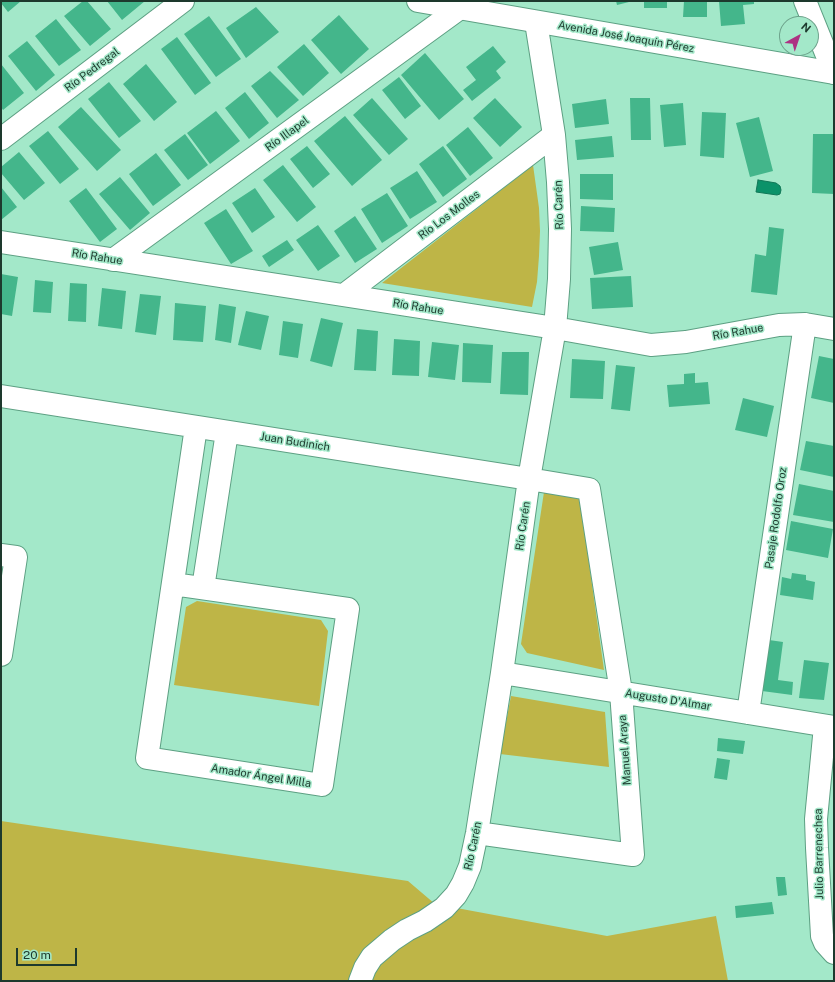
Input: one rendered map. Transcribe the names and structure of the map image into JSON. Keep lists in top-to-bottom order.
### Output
{
  "streets": {
    "street": [
      "Avenida José Joaquín Pérez",
      "Río Pedregal",
      "Río Illapel",
      "Río Carén",
      "Río Los Molles",
      "Río Rahue",
      "Juan Budinich",
      "Pasaje Rodolfo Oroz",
      "Augusto D'Almar",
      "Manuel Araya",
      "Amador Ángel Milla",
      "Julio Barrenechea"
    ]
  },
  "crossings": [
    ["Avenida José Joaquín Pérez", "Río Illapel"],
    ["Avenida José Joaquín Pérez", "Río Carén"],
    ["Río Illapel", "Río Rahue"],
    ["Río Carén", "Río Los Molles"],
    ["Río Carén", "Río Rahue"],
    ["Río Carén", "Juan Budinich"],
    ["Río Carén", "Augusto D'Almar"],
    ["Río Carén", "Manuel Araya"],
    ["Río Los Molles", "Río Rahue"],
    ["Río Rahue", "Pasaje Rodolfo Oroz"],
    ["Juan Budinich", "Manuel Araya"],
    ["Juan Budinich", "Amador Ángel Milla"],
    ["Pasaje Rodolfo Oroz", "Augusto D'Almar"],
    ["Augusto D'Almar", "Manuel Araya"],
    ["Augusto D'Almar", "Julio Barrenechea"]
  ],
  "scale_bar": "20 m",
  "north": "top right"
}
